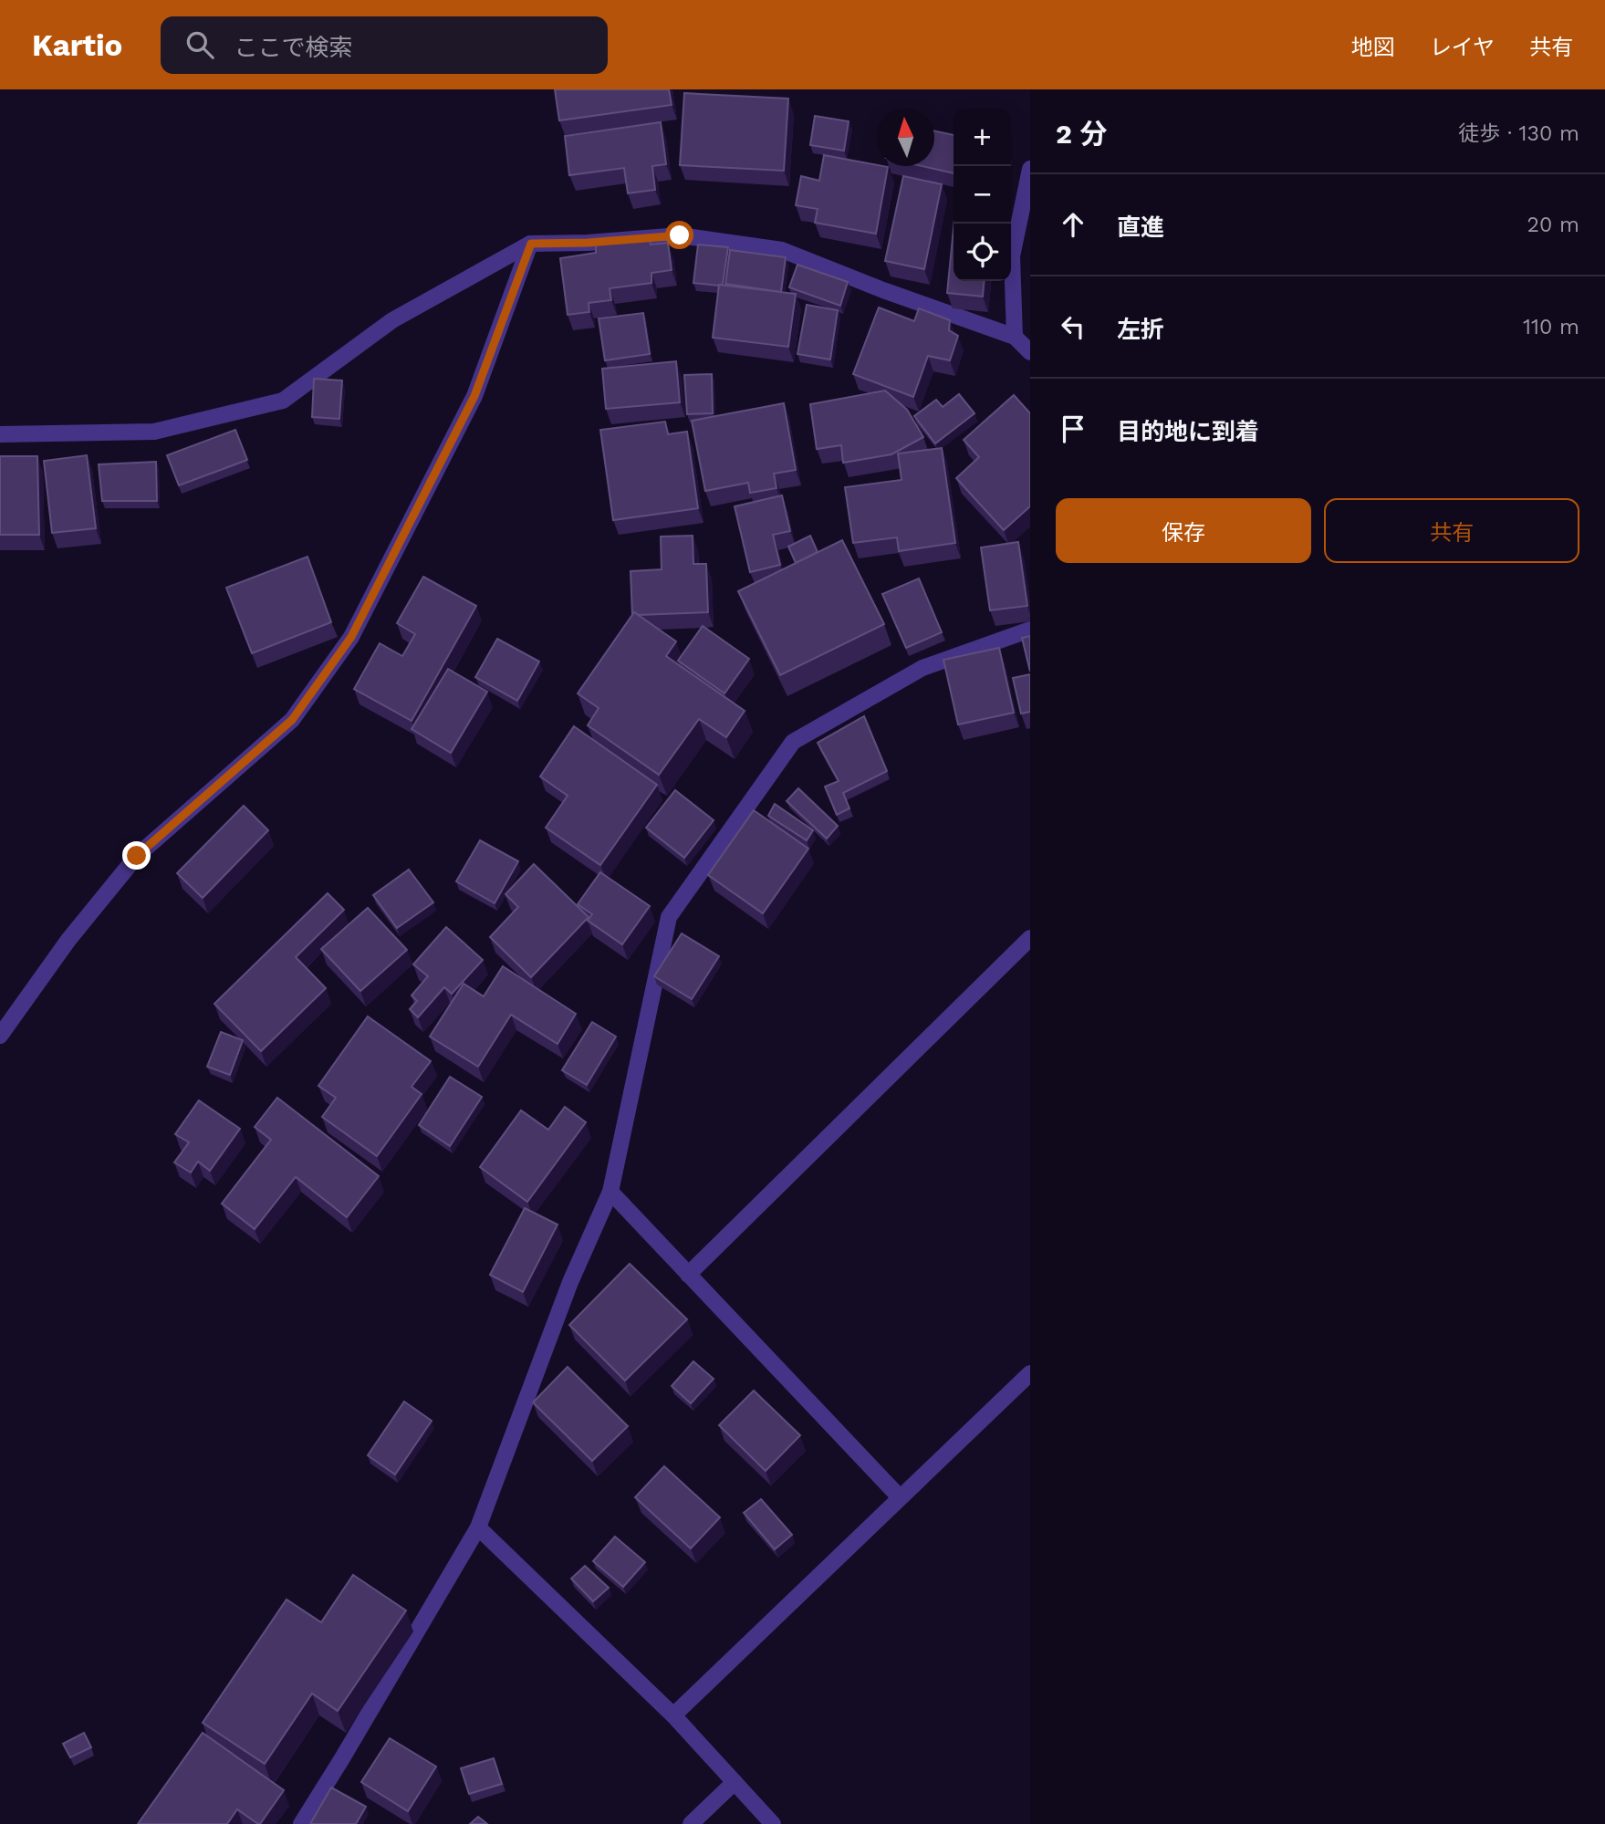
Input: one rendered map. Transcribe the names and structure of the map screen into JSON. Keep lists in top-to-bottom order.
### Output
{
  "north": "top",
  "page": {
    "header": "Kartio",
    "search": "ここで検索",
    "nav": ["地図", "レイヤ", "共有"],
    "heading": ["2 分", "徒歩 · 130 m"],
    "map_buttons": ["+", "−"],
    "list": [
      ["直進", "20 m"],
      ["左折", "110 m"],
      "目的地に到着"
    ],
    "buttons": ["保存", "共有"]
  }
}
